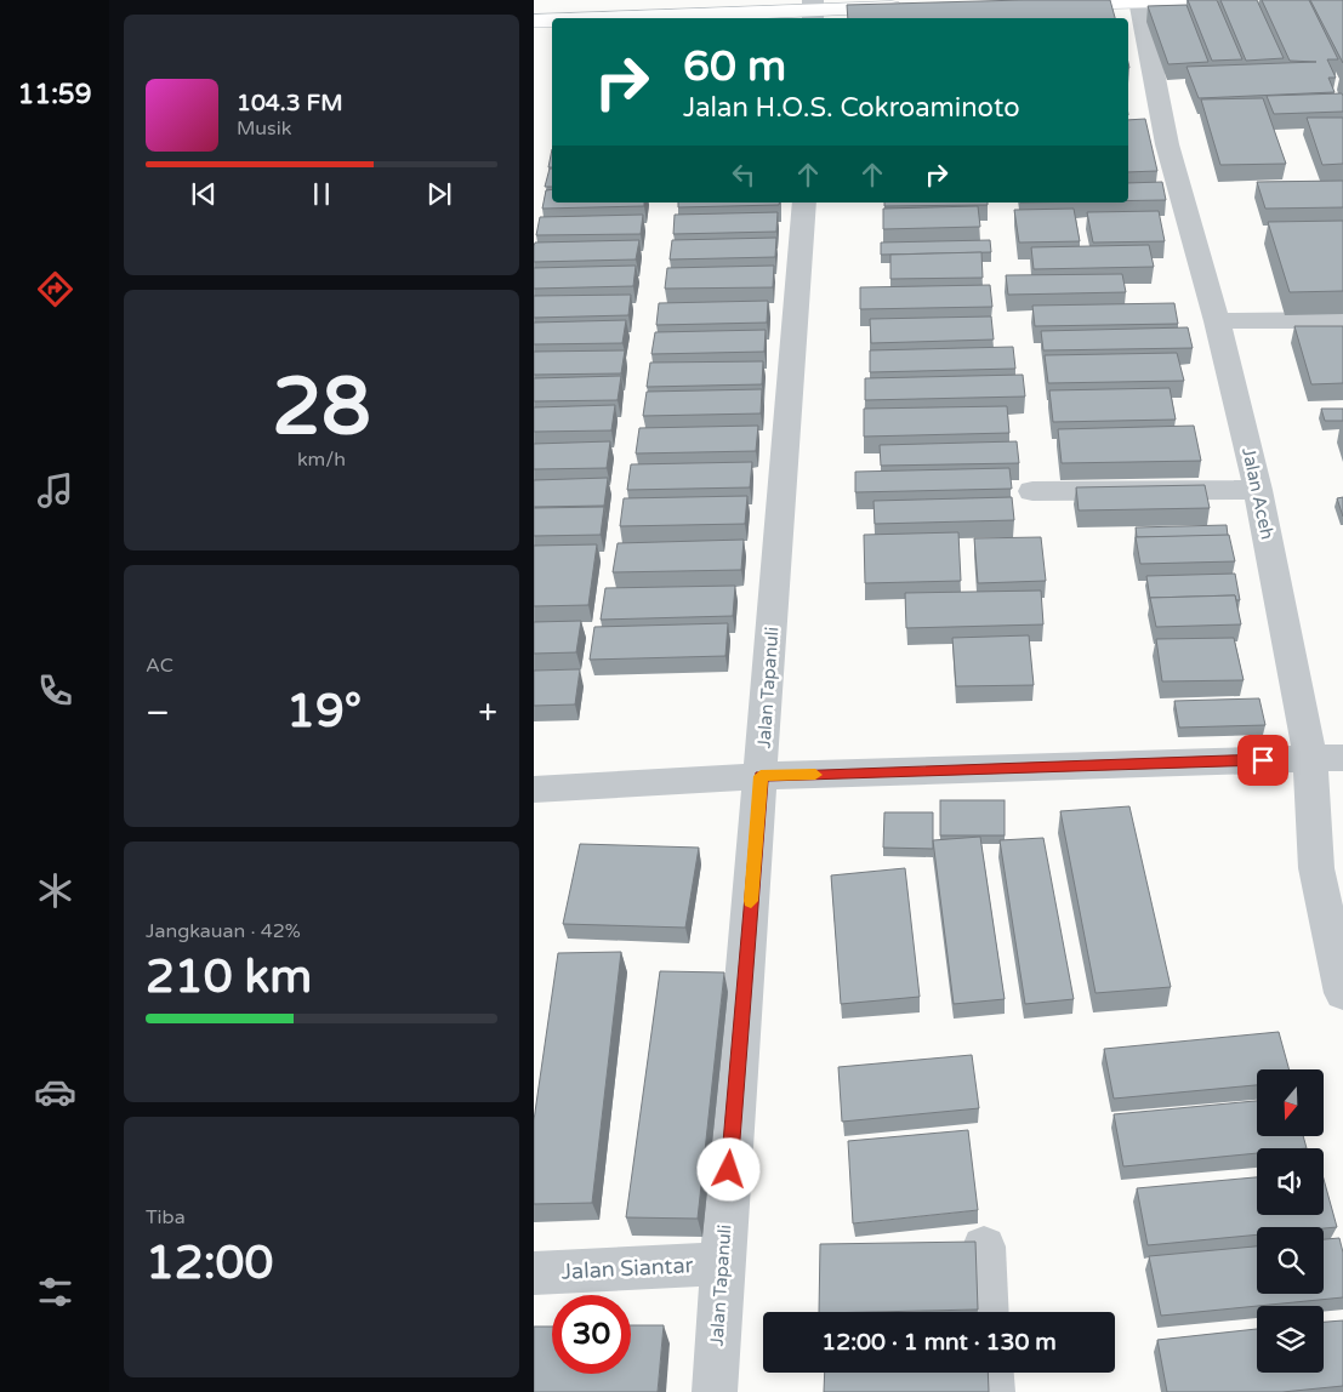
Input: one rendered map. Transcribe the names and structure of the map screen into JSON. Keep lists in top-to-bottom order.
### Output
{
  "streets": {
    "street": ["Jalan Aceh", "Jalan Tapanuli", "Jalan Siantar"]
  },
  "crossings": [
    ["Jalan Tapanuli", "Jalan Siantar"]
  ],
  "north": "bottom",
  "page": {
    "tabs": "11:59",
    "turn": ["60 m", "Jalan H.O.S. Cokroaminoto"],
    "song": ["104.3 FM", "Musik"],
    "tile": [
      ["28", "km/h"],
      "AC",
      ["Jangkauan · 42%", "210 km"],
      ["Tiba", "12:00"]
    ],
    "heat": ["−", "19°", "+"],
    "limit": "30",
    "trip": "12:00 · 1 mnt · 130 m"
  }
}
